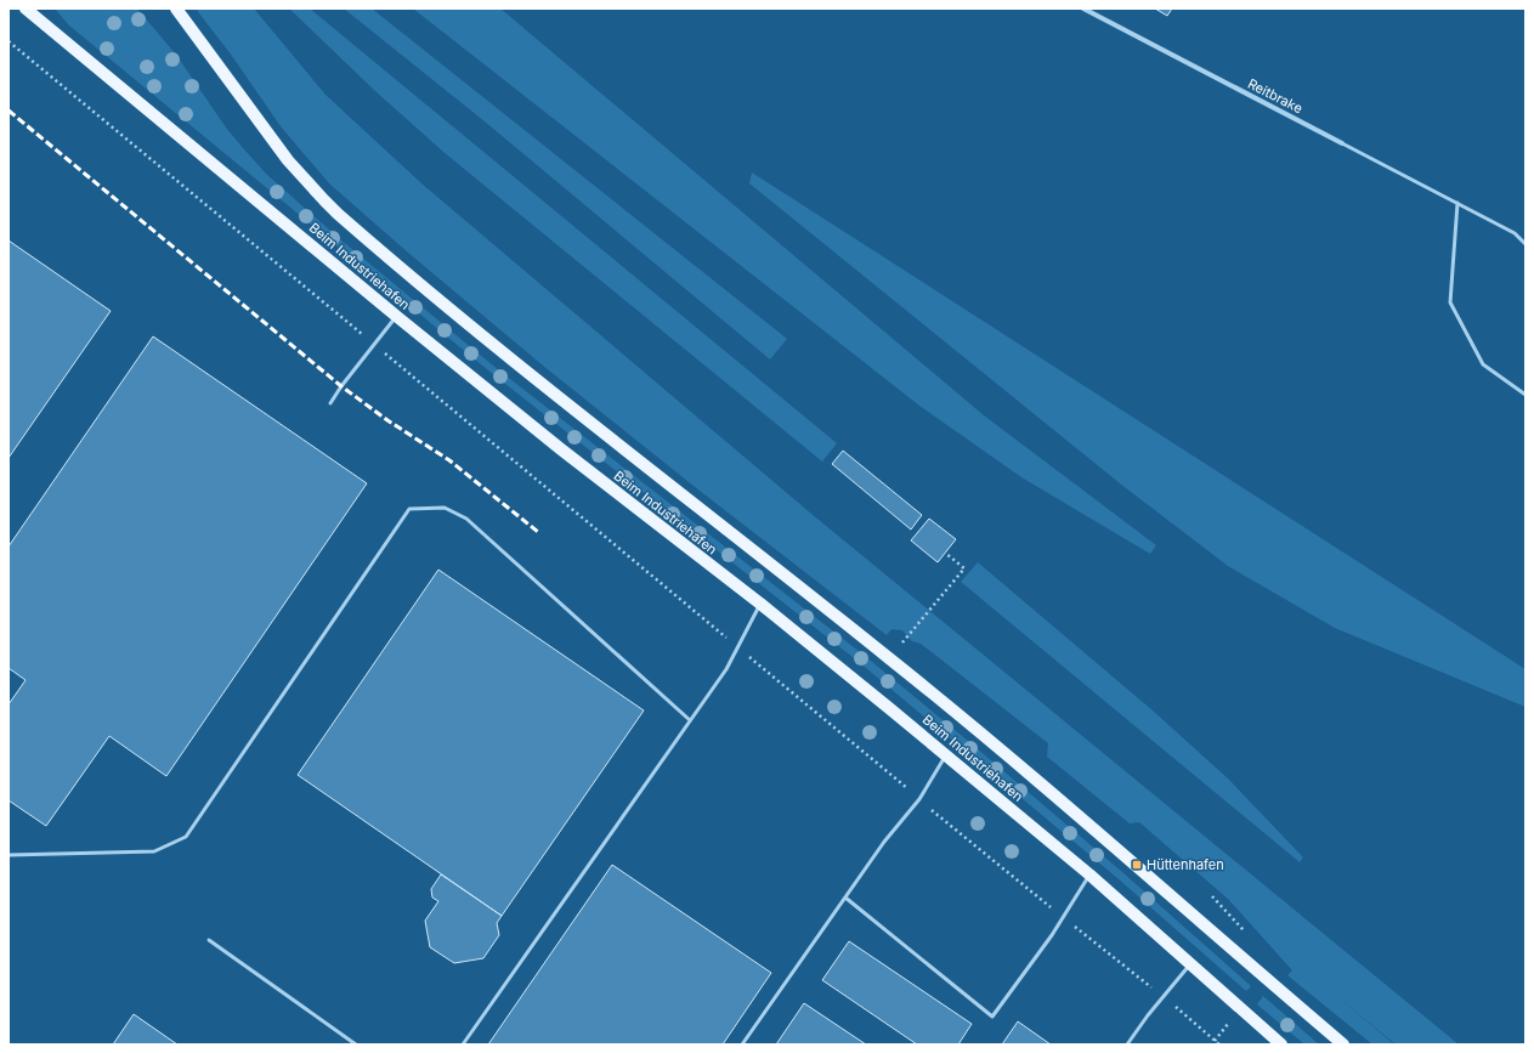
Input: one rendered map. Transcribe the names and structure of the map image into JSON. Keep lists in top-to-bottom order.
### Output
{
  "streets": {
    "main road": ["Beim Industriehafen"],
    "street": ["Reitbrake"]
  },
  "places": {
    "transit": ["Hüttenhafen"]
  }
}
